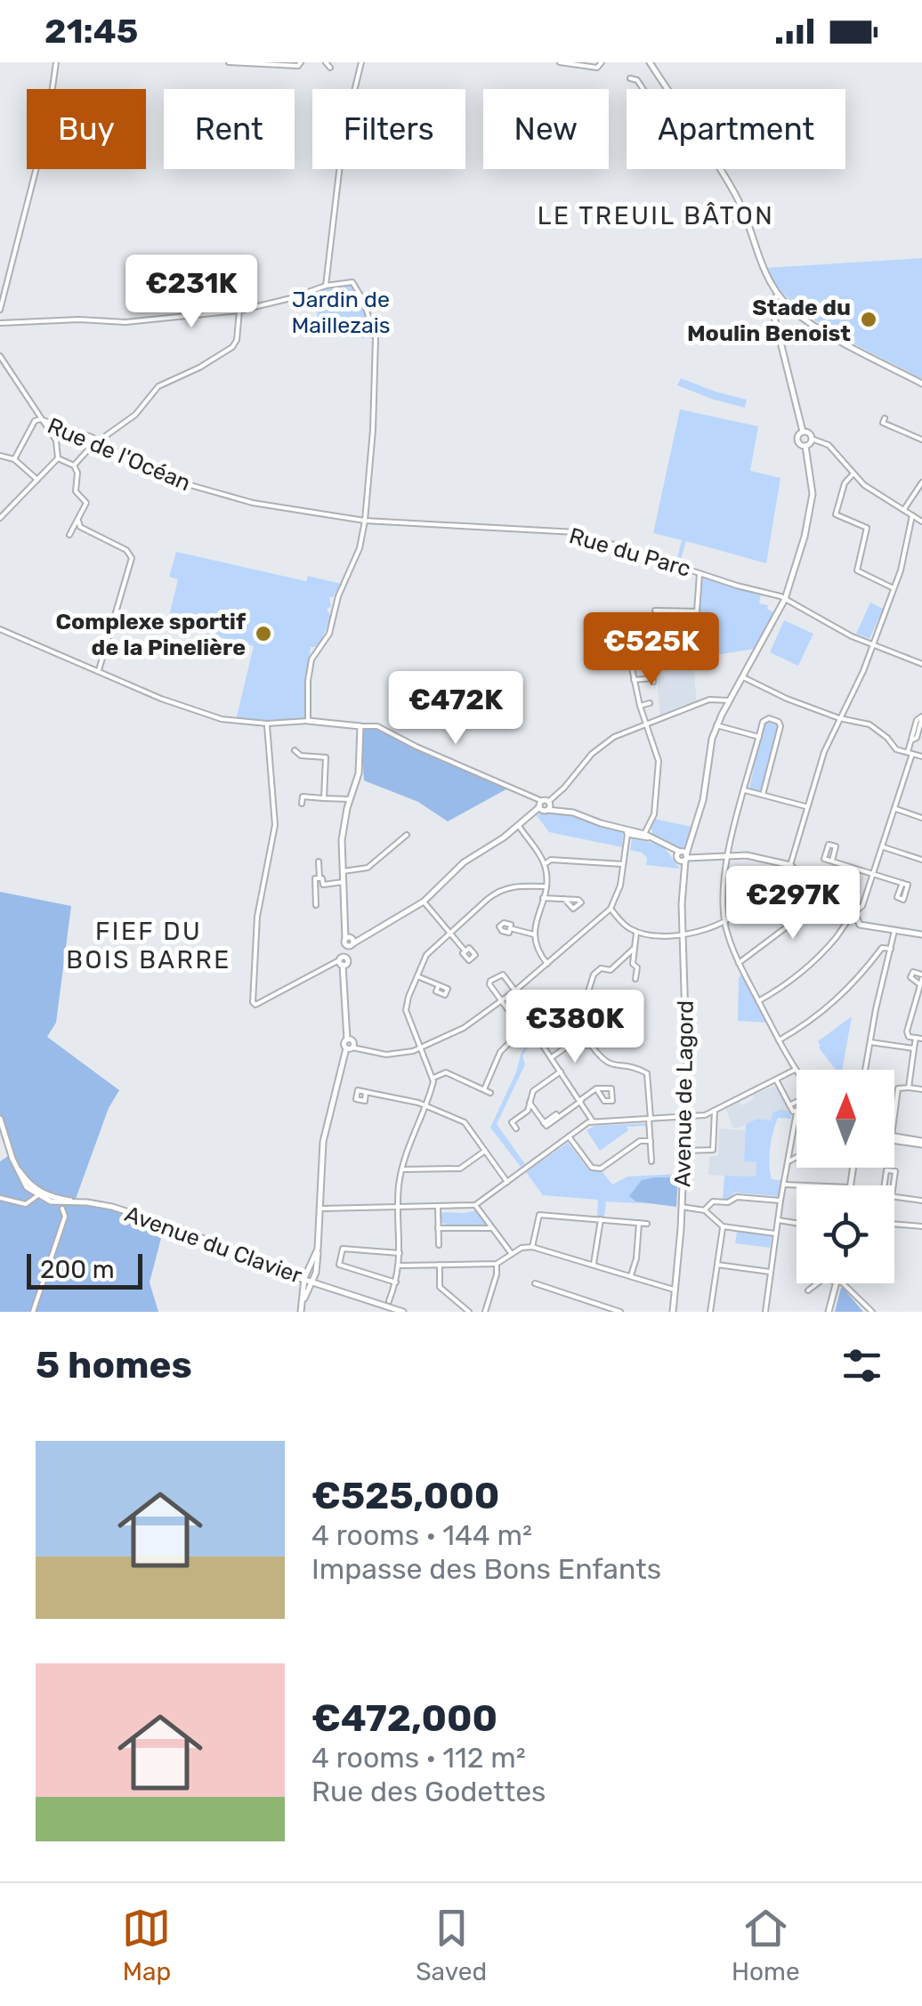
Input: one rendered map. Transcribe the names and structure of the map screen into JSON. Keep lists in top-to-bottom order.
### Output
{
  "streets": {
    "street": [
      "Rue de l'Océan",
      "Rue du Parc",
      "Avenue de Lagord",
      "Avenue du Clavier"
    ]
  },
  "crossings": [
    ["Rue de l'Océan", "Rue du Parc"],
    ["Rue du Parc", "Avenue de Lagord"]
  ],
  "districts": ["LE TREUIL BÂTON", "FIEF DU BOIS BARRE"],
  "parks": ["Jardin de Maillezais"],
  "places": ["Stade du Moulin Benoist", "Complexe sportif de la Pinelière"],
  "scale_bar": "200 m",
  "north": "top",
  "page": {
    "status": "21:45",
    "chip": [
      "Buy",
      "Rent",
      "Filters",
      "New",
      "Apartment"
    ],
    "price": [
      "€231K",
      "€525K",
      "€472K",
      "€297K",
      "€380K"
    ],
    "scale": "200 m",
    "heading": "5 homes",
    "list": [
      {
        "name": "€525,000",
        "note": "4 rooms · 144 m² · Impasse des Bons Enfants"
      },
      {
        "name": "€472,000",
        "note": "4 rooms · 112 m² · Rue des Godettes"
      }
    ],
    "tabs": ["Map", "Saved", "Home"]
  }
}
